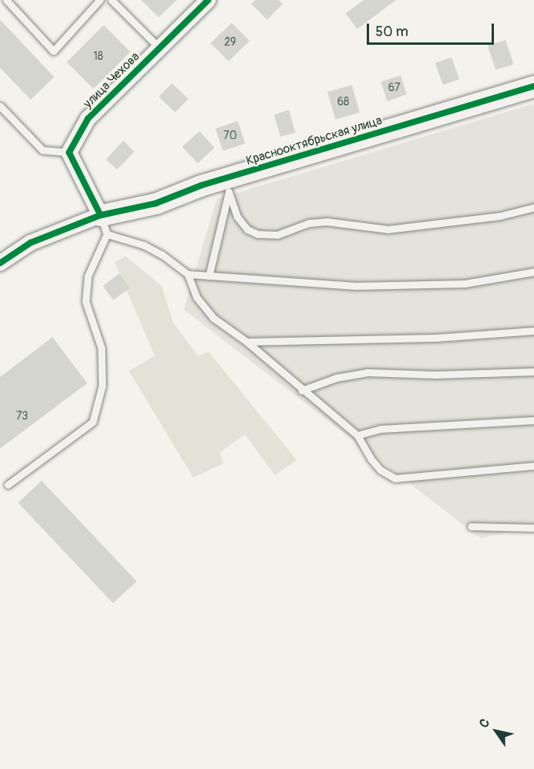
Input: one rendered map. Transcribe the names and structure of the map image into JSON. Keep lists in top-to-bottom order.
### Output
{
  "streets": {
    "street": ["улица Чехова", "Краснооктябрьская улица"]
  },
  "house_numbers": [
    "29",
    "18",
    "67",
    "68",
    "70",
    "73"
  ],
  "scale_bar": "50 m",
  "north": "top left"
}
